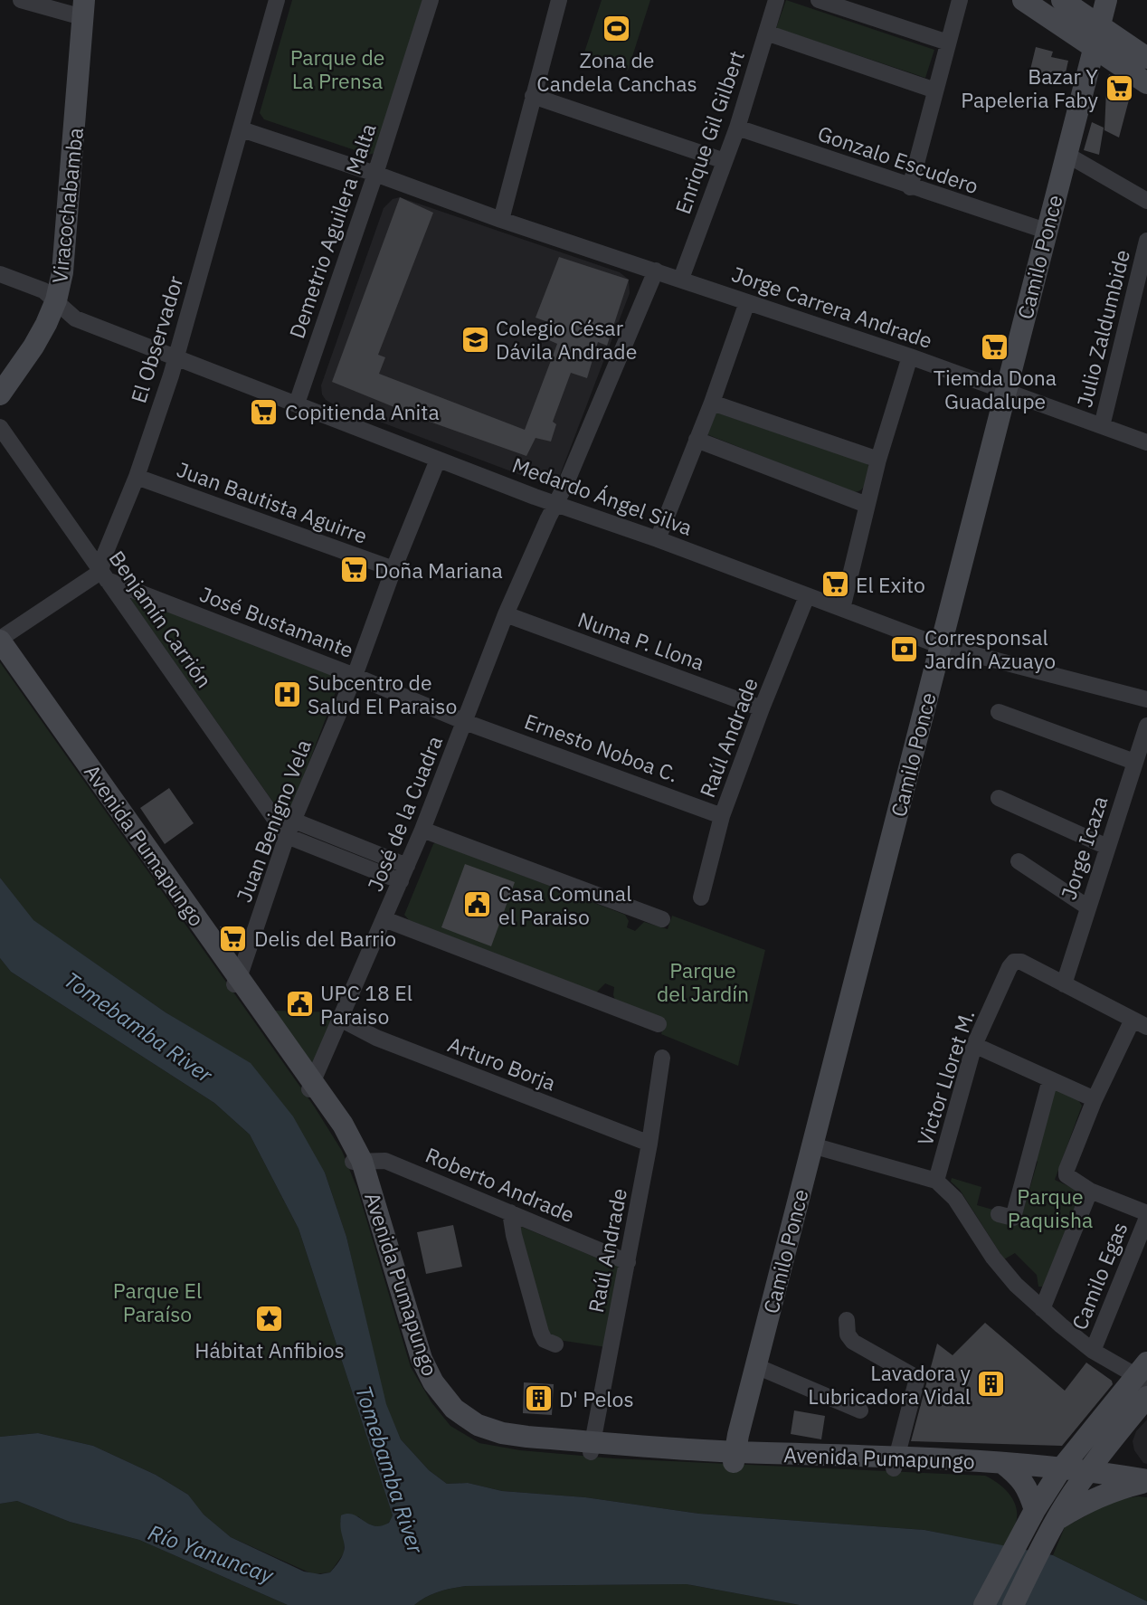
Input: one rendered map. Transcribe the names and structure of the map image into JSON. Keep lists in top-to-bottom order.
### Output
{
  "streets": {
    "main road": ["Viracochabamba", "Camilo Ponce", "Avenida Pumapungo"],
    "street": [
      "Enrique Gil Gilbert",
      "Gonzalo Escudero",
      "Demetrio Aguilera Malta",
      "Jorge Carrera Andrade",
      "Julio Zaldumbide",
      "El Observador",
      "Medardo Ángel Silva",
      "Juan Bautista Aguirre",
      "Benjamín Carrión",
      "José Bustamante",
      "Numa P. Llona",
      "Raúl Andrade",
      "Ernesto Noboa C.",
      "José de la Cuadra",
      "Juan Benigno Vela",
      "Jorge Icaza",
      "Arturo Borja",
      "Victor Lloret M.",
      "Roberto Andrade",
      "Camilo Egas"
    ]
  },
  "crossings": [
    ["Enrique Gil Gilbert", "Gonzalo Escudero"],
    ["Enrique Gil Gilbert", "Jorge Carrera Andrade"],
    ["Gonzalo Escudero", "Camilo Ponce"],
    ["Viracochabamba", "Medardo Ángel Silva"],
    ["Demetrio Aguilera Malta", "Jorge Carrera Andrade"],
    ["Demetrio Aguilera Malta", "Medardo Ángel Silva"],
    ["Camilo Ponce", "Jorge Carrera Andrade"],
    ["Camilo Ponce", "Medardo Ángel Silva"],
    ["Camilo Ponce", "Avenida Pumapungo"],
    ["Jorge Carrera Andrade", "Julio Zaldumbide"],
    ["Jorge Carrera Andrade", "El Observador"],
    ["Jorge Carrera Andrade", "José de la Cuadra"],
    ["El Observador", "Medardo Ángel Silva"],
    ["El Observador", "Juan Bautista Aguirre"],
    ["El Observador", "Benjamín Carrión"],
    ["El Observador", "José Bustamante"],
    ["Medardo Ángel Silva", "Raúl Andrade"],
    ["Medardo Ángel Silva", "José de la Cuadra"],
    ["Medardo Ángel Silva", "Juan Benigno Vela"],
    ["Juan Bautista Aguirre", "Juan Benigno Vela"],
    ["Benjamín Carrión", "José Bustamante"],
    ["Benjamín Carrión", "Juan Benigno Vela"],
    ["José Bustamante", "Ernesto Noboa C."],
    ["José Bustamante", "José de la Cuadra"],
    ["José Bustamante", "Juan Benigno Vela"],
    ["Numa P. Llona", "Raúl Andrade"],
    ["Numa P. Llona", "José de la Cuadra"],
    ["Raúl Andrade", "Ernesto Noboa C."],
    ["Raúl Andrade", "Avenida Pumapungo"],
    ["Raúl Andrade", "Arturo Borja"],
    ["Raúl Andrade", "Roberto Andrade"],
    ["Ernesto Noboa C.", "José de la Cuadra"],
    ["José de la Cuadra", "Avenida Pumapungo"],
    ["José de la Cuadra", "Arturo Borja"],
    ["Juan Benigno Vela", "Avenida Pumapungo"],
    ["Avenida Pumapungo", "Roberto Andrade"],
    ["Jorge Icaza", "Victor Lloret M."]
  ],
  "water": ["Tomebamba River", "Río Yanuncay"],
  "parks": [
    "Parque de La Prensa",
    "Parque del Jardín",
    "Parque Paquisha",
    "Parque El Paraíso"
  ],
  "places": {
    "sports": ["Zona de Candela Canchas"],
    "supermarket": [
      "Bazar Y Papeleria Faby",
      "Tiemda Dona Guadalupe",
      "Copitienda Anita",
      "Doña Mariana",
      "El Exito",
      "Delis del Barrio"
    ],
    "school or university": ["Colegio César Dávila Andrade"],
    "bank": ["Corresponsal Jardín Azuayo"],
    "hospital": ["Subcentro de Salud El Paraiso"],
    "public building": ["Casa Comunal el Paraiso", "UPC 18 El Paraiso"],
    "place": ["Hábitat Anfibios"],
    "building": ["Lavadora y Lubricadora Vidal", "D' Pelos"]
  }
}
